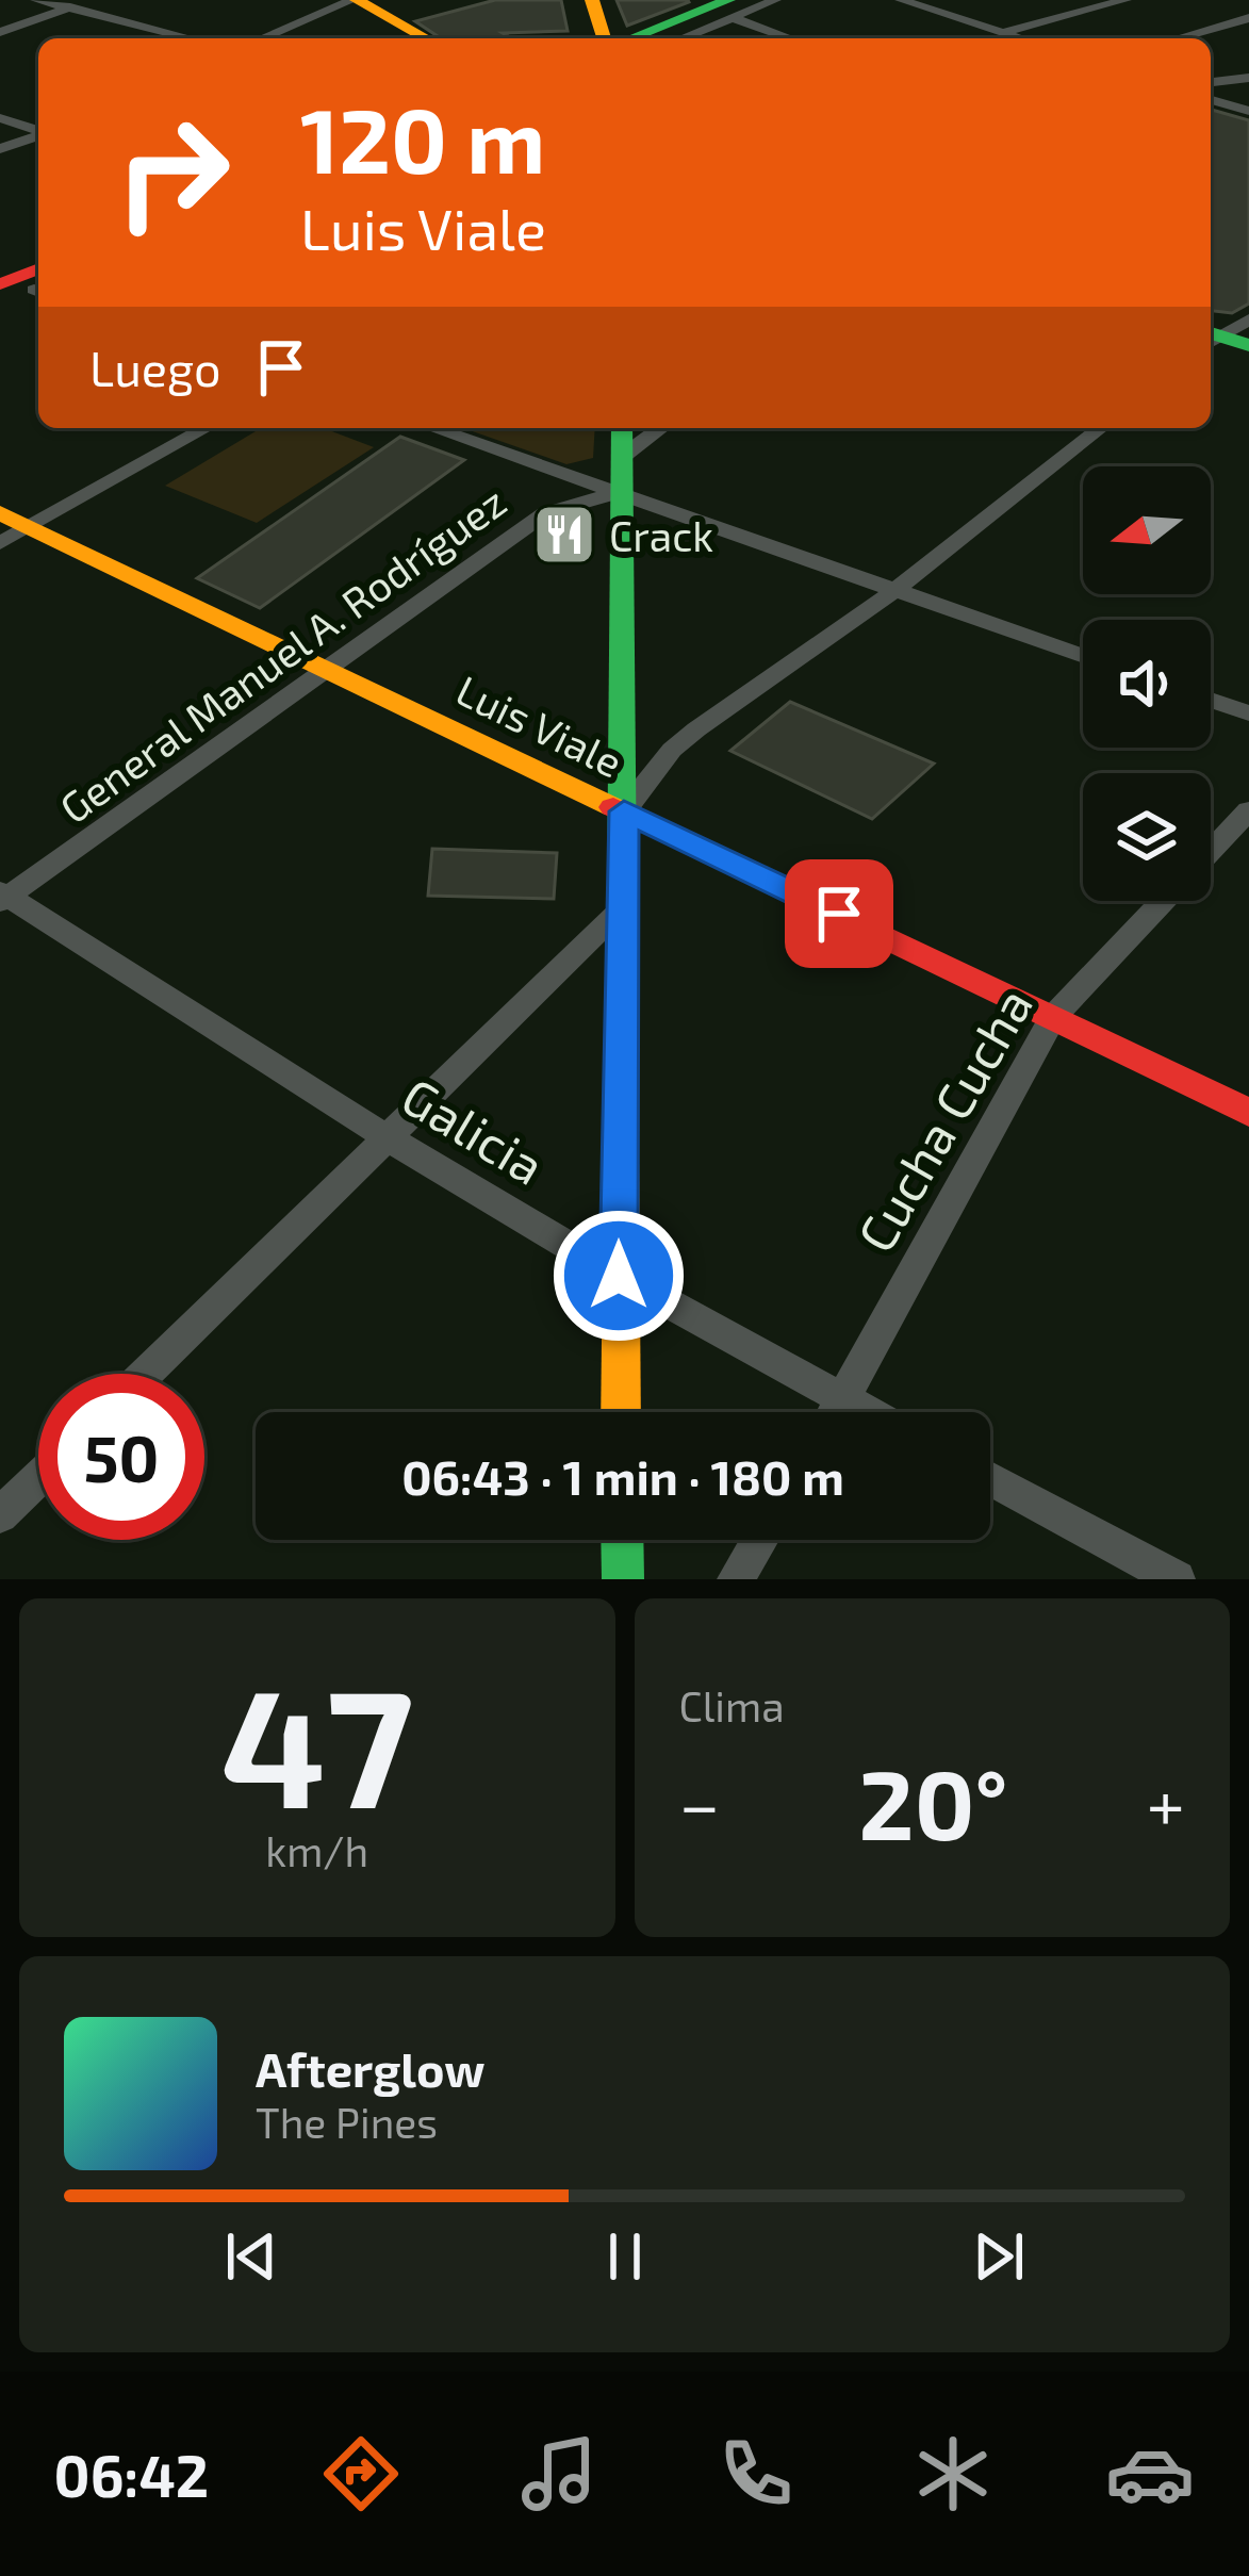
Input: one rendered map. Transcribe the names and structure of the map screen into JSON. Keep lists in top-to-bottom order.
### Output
{
  "streets": {
    "main road": ["Luis Viale"],
    "street": ["General Manuel A. Rodríguez", "Cucha Cucha", "Galicia"]
  },
  "crossings": [
    ["General Manuel A. Rodríguez", "Luis Viale"],
    ["General Manuel A. Rodríguez", "Galicia"],
    ["Luis Viale", "Cucha Cucha"],
    ["Cucha Cucha", "Galicia"]
  ],
  "places": {
    "restaurant": ["Crack"]
  },
  "north": "left",
  "page": {
    "turn": ["120 m", "Luis Viale"],
    "then": "Luego",
    "limit": "50",
    "trip": "06:43 · 1 min · 180 m",
    "tile": [
      ["47", "km/h"],
      "Clima"
    ],
    "heat": ["−", "20°", "+"],
    "song": ["Afterglow", "The Pines"],
    "tabs": "06:42"
  }
}
